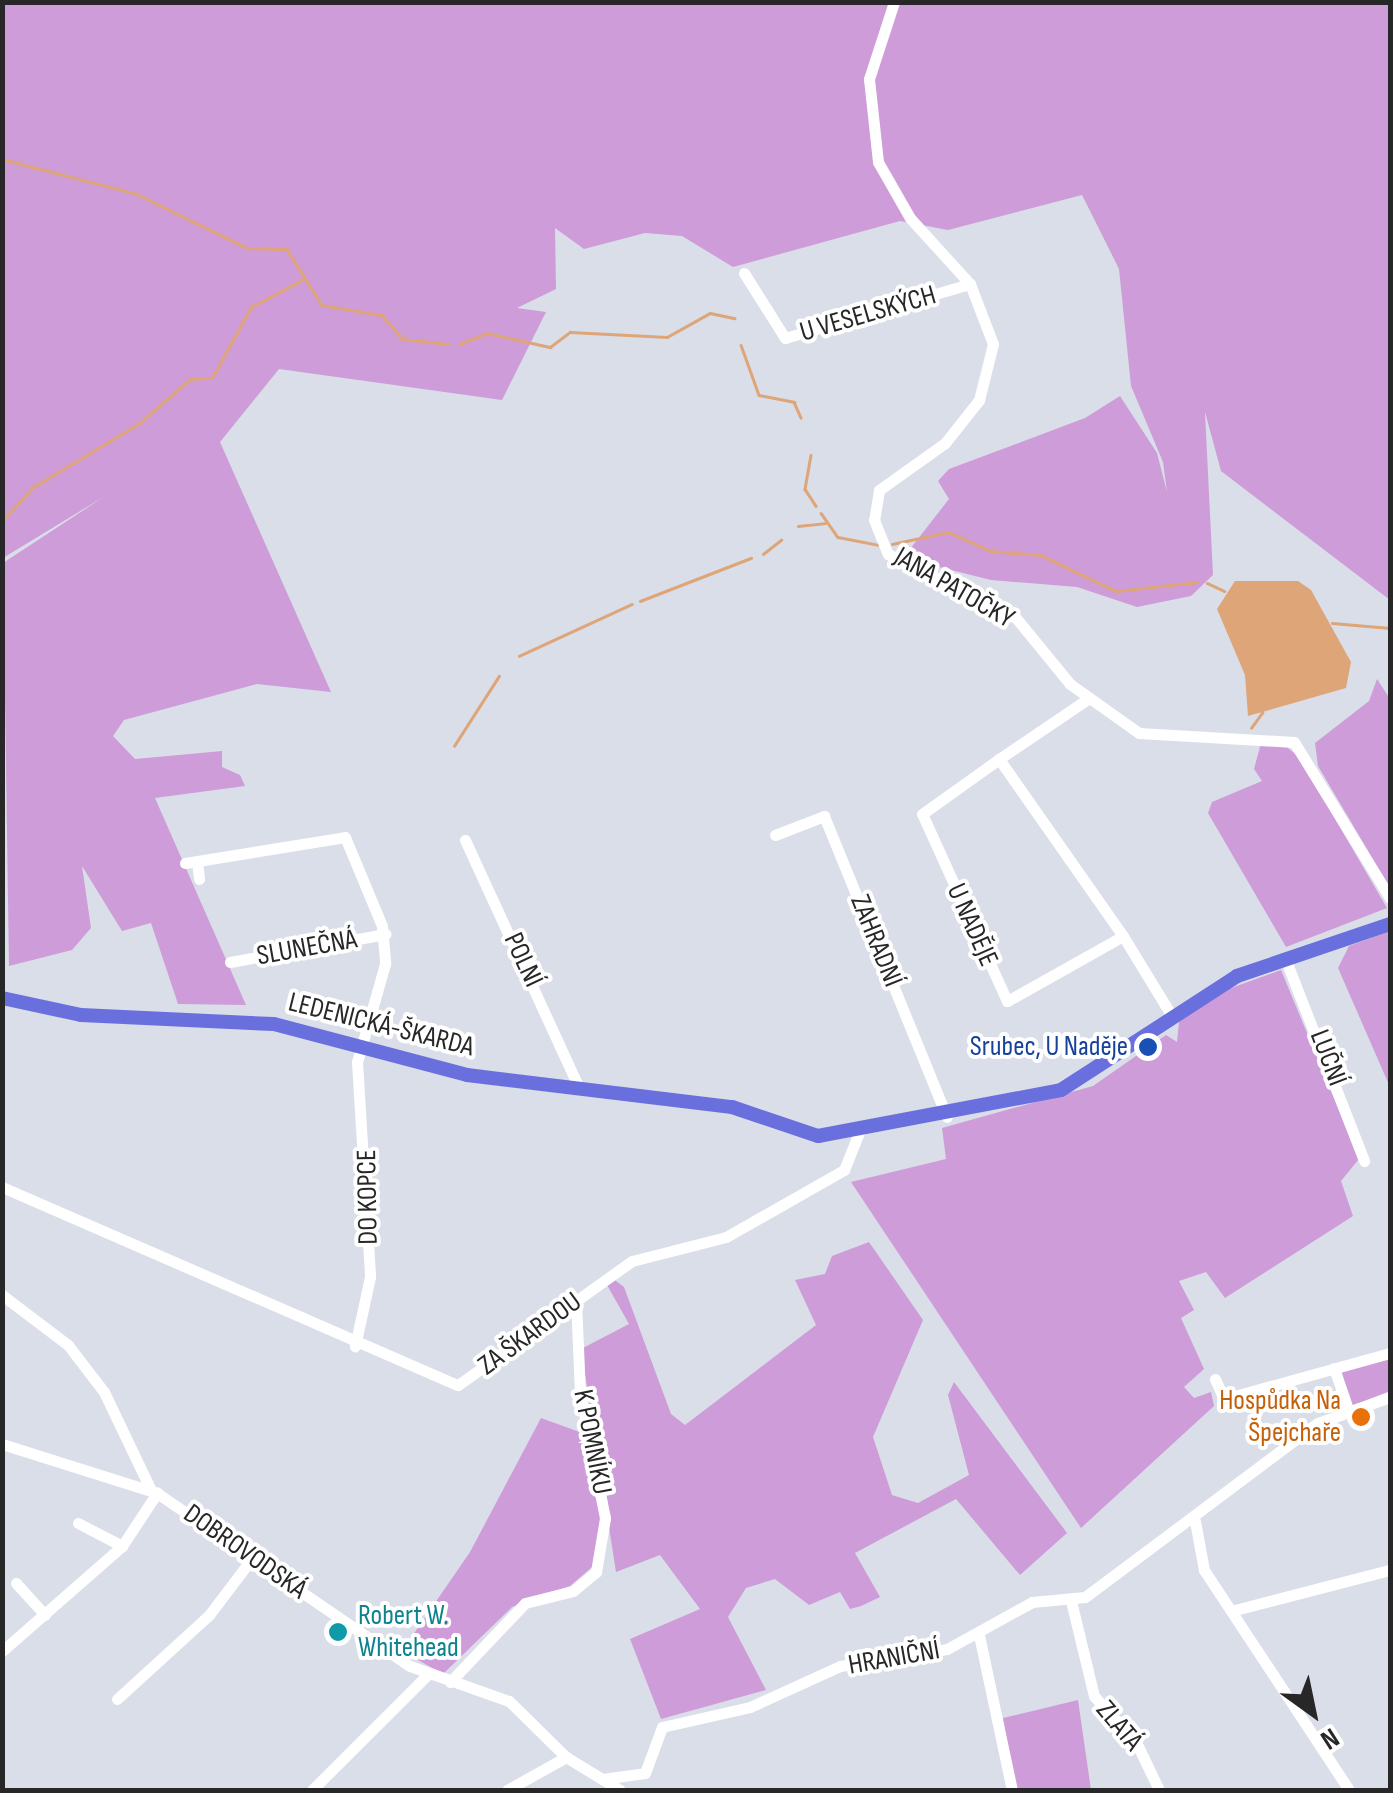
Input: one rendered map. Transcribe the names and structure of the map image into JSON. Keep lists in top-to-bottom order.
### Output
{
  "streets": {
    "main road": ["LEDENICKÁ-ŠKARDA"],
    "street": [
      "U VESELSKÝCH",
      "JANA PATOČKY",
      "U NADĚJE",
      "ZAHRADNÍ",
      "SLUNEČNÁ",
      "POLNÍ",
      "LUČNÍ",
      "DO KOPCE",
      "ZA ŠKARDOU",
      "K POMNÍKU",
      "DOBROVODSKÁ",
      "HRANIČNÍ",
      "ZLATÁ"
    ]
  },
  "crossings": [
    ["U VESELSKÝCH", "JANA PATOČKY"],
    ["JANA PATOČKY", "U NADĚJE"],
    ["ZAHRADNÍ", "LEDENICKÁ-ŠKARDA"],
    ["SLUNEČNÁ", "LEDENICKÁ-ŠKARDA"],
    ["SLUNEČNÁ", "DO KOPCE"],
    ["POLNÍ", "LEDENICKÁ-ŠKARDA"],
    ["LEDENICKÁ-ŠKARDA", "LUČNÍ"],
    ["LEDENICKÁ-ŠKARDA", "DO KOPCE"],
    ["LEDENICKÁ-ŠKARDA", "ZA ŠKARDOU"],
    ["DO KOPCE", "ZA ŠKARDOU"],
    ["ZA ŠKARDOU", "K POMNÍKU"],
    ["K POMNÍKU", "DOBROVODSKÁ"],
    ["DOBROVODSKÁ", "HRANIČNÍ"],
    ["HRANIČNÍ", "ZLATÁ"]
  ],
  "places": ["Srubec, U Naděje", "Hospůdka Na Špejchaře", "Robert W. Whitehead"],
  "north": "bottom right"
}
